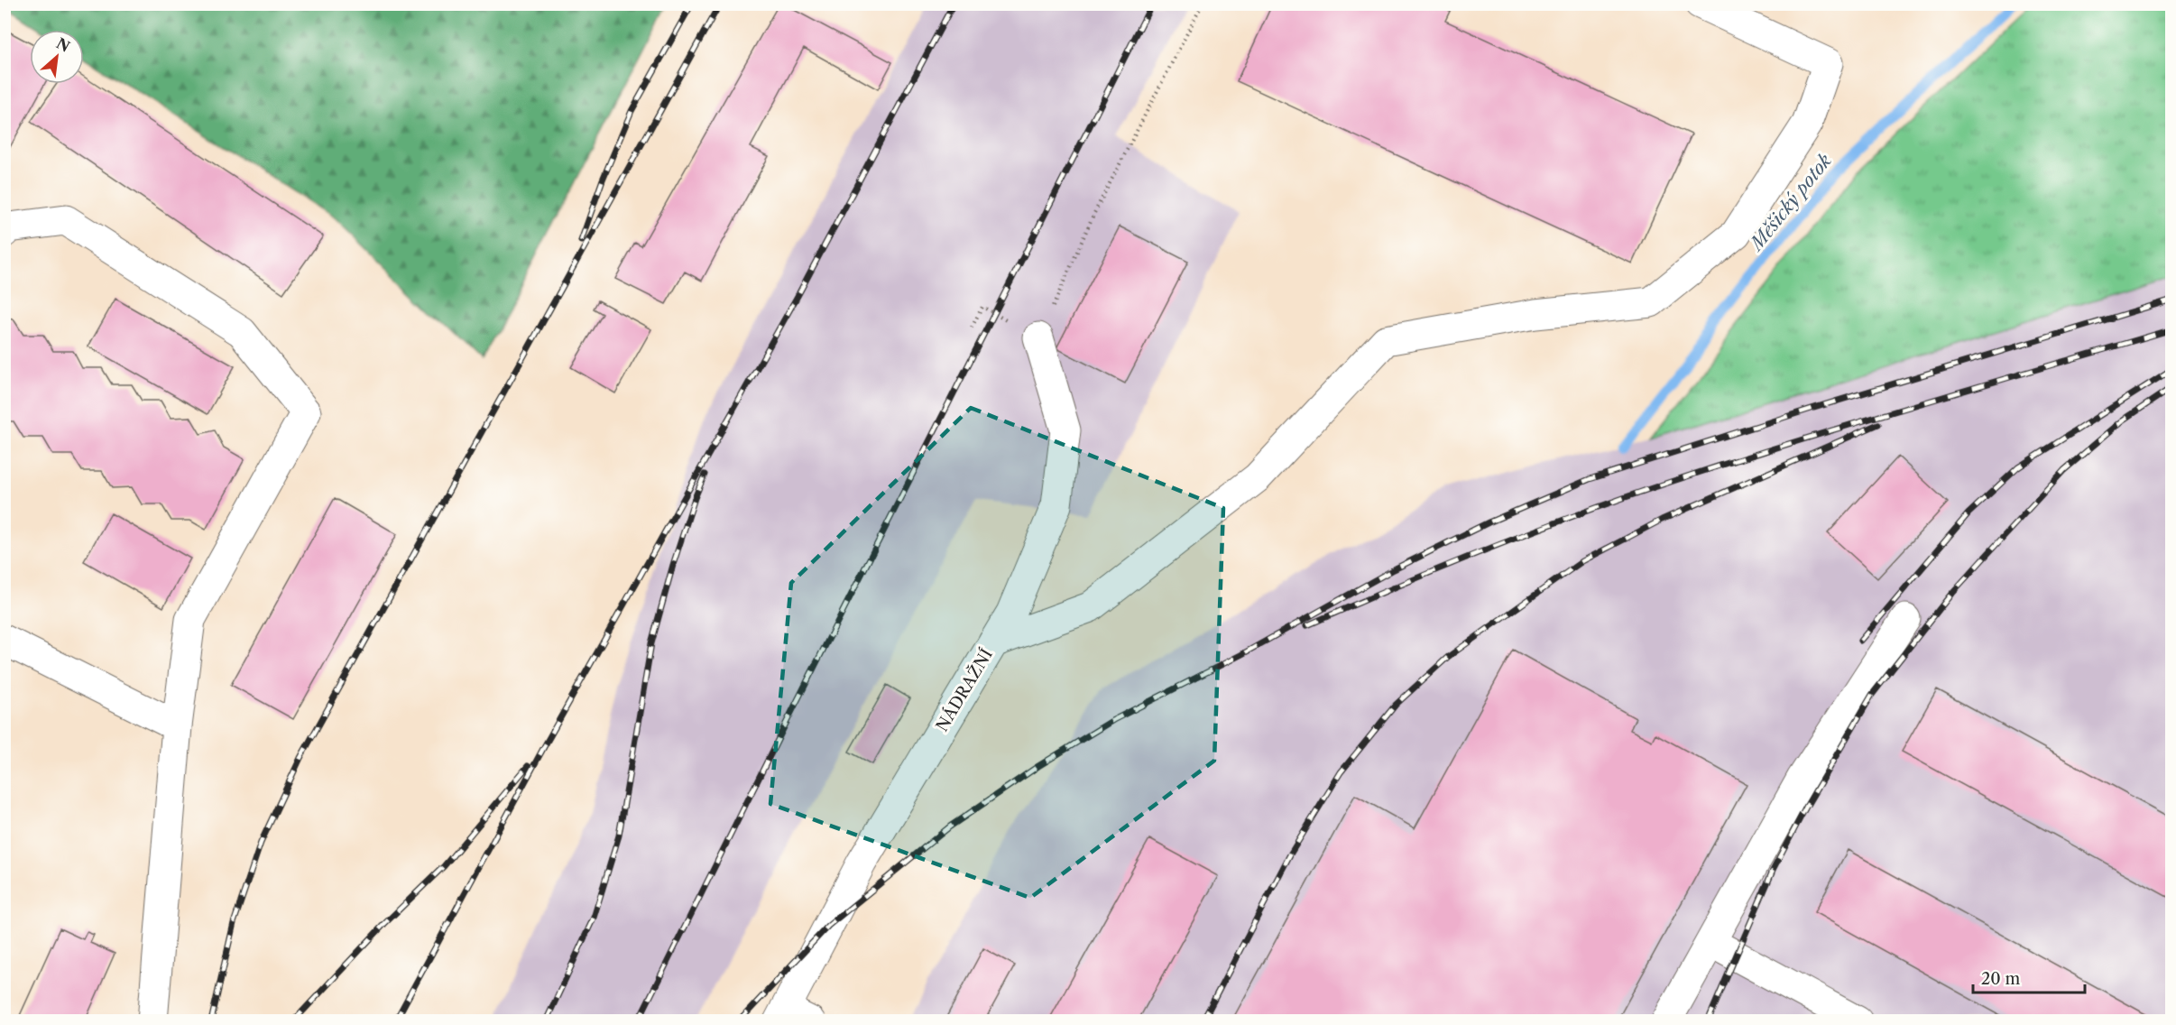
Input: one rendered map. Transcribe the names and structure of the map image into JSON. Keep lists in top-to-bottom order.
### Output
{
  "streets": {
    "lane": ["NÁDRAŽNÍ"]
  },
  "water": ["Měšický potok"],
  "scale_bar": "20 m",
  "north": "top right"
}
